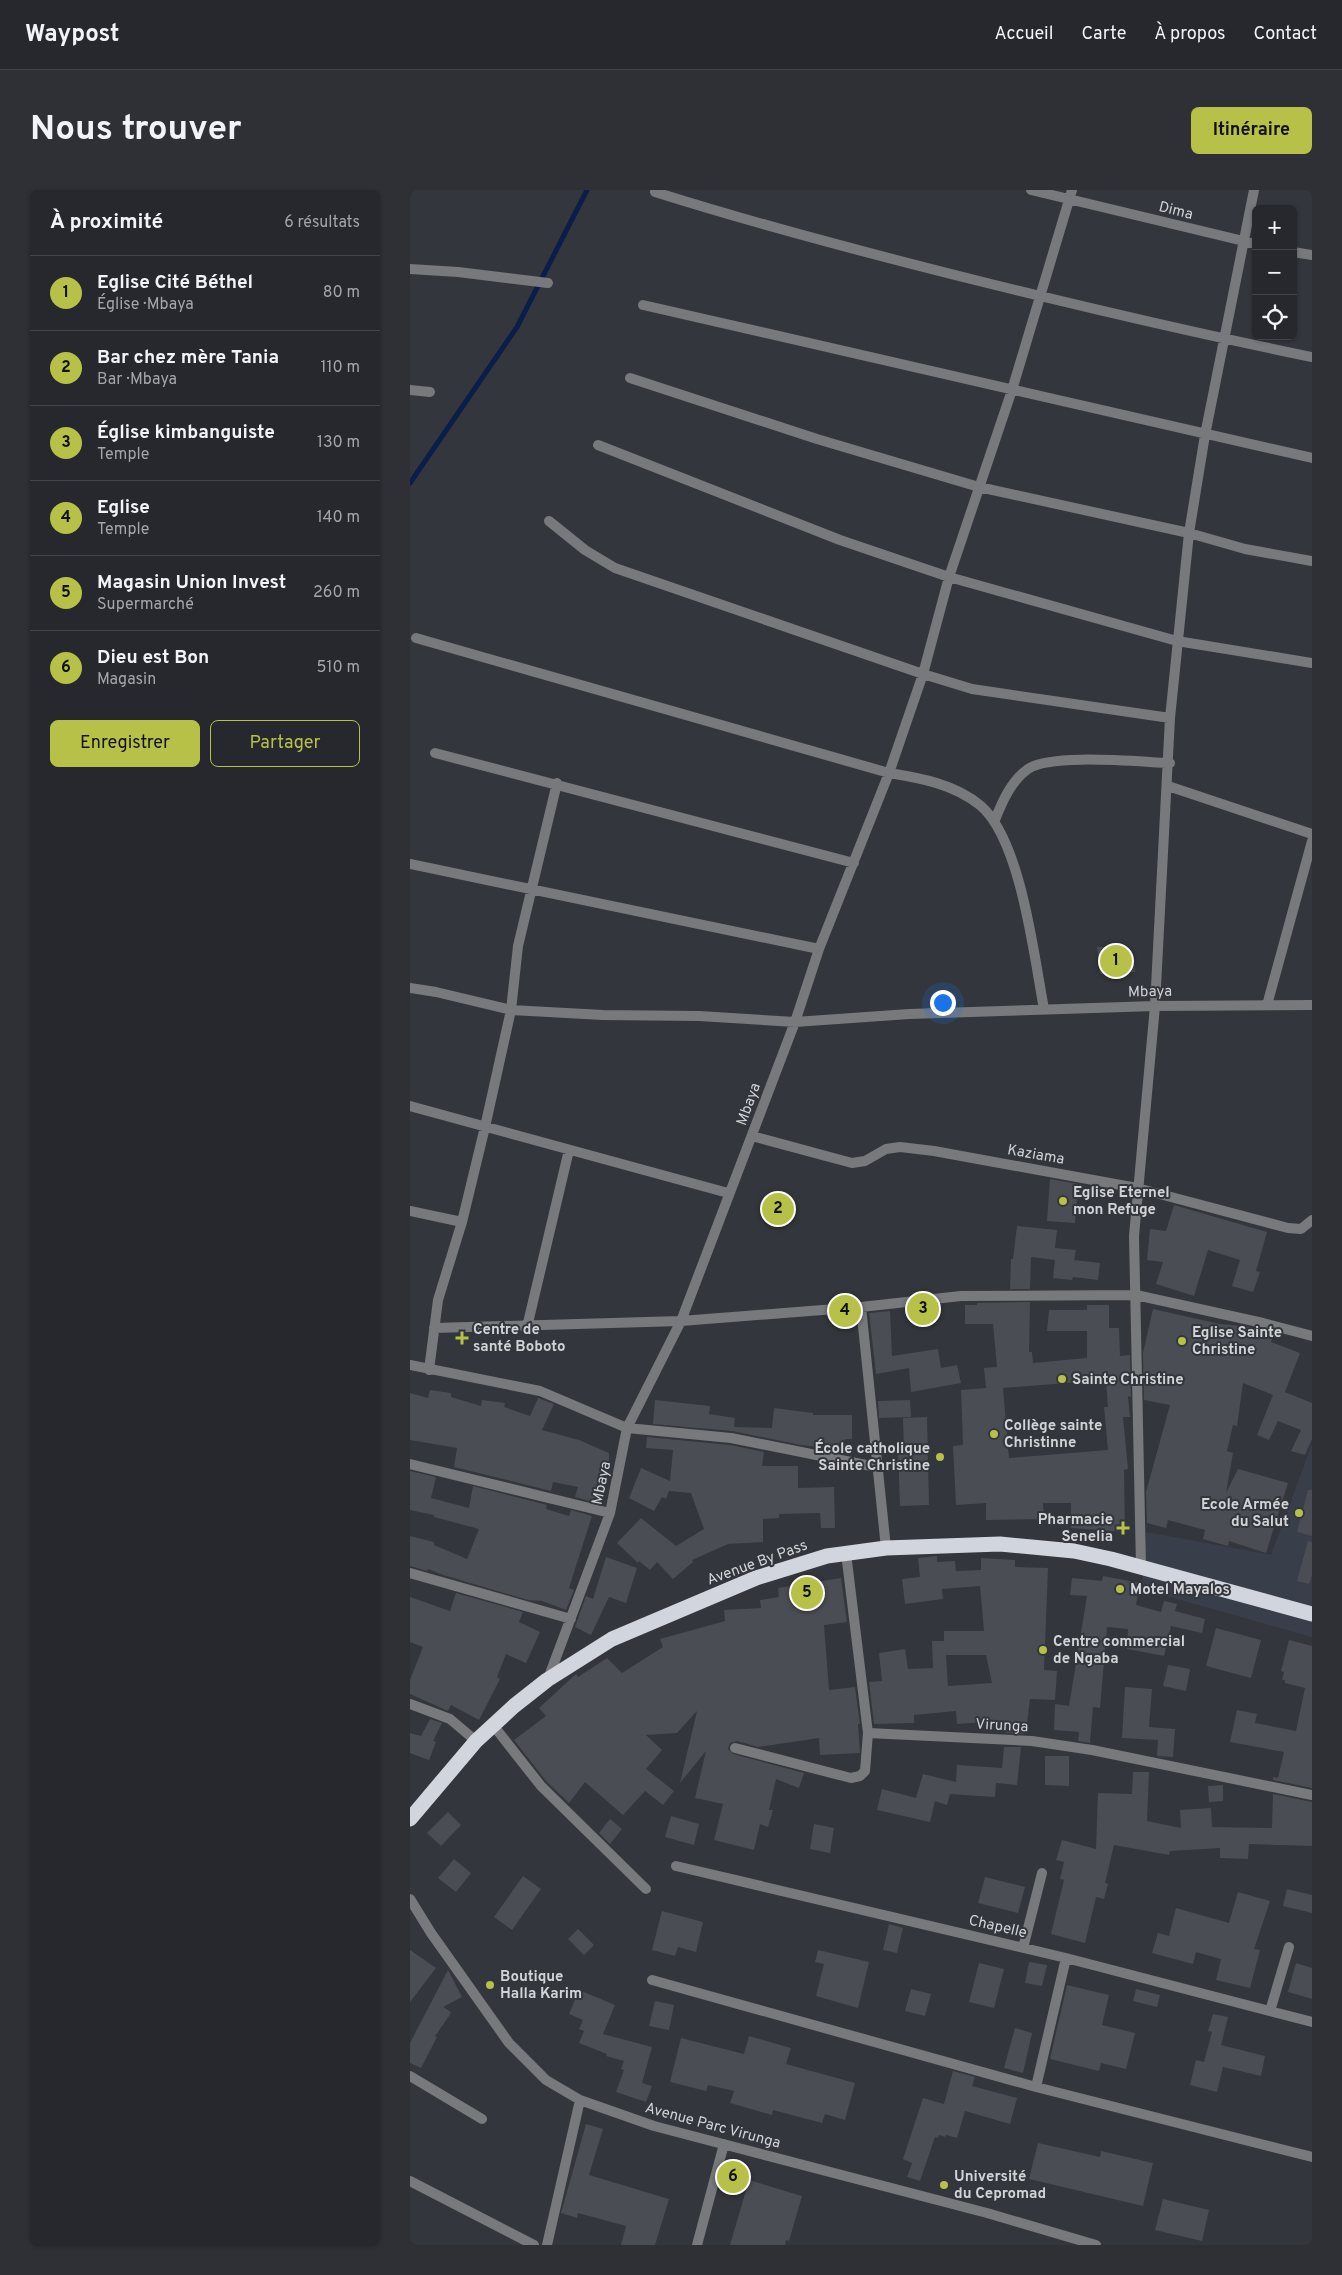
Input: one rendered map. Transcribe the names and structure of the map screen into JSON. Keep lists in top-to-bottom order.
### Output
{
  "streets": {
    "highway": ["Avenue By Pass"],
    "street": [
      "Dima",
      "Mbaya",
      "Kaziama",
      "Virunga",
      "Chapelle",
      "Avenue Parc Virunga"
    ]
  },
  "crossings": [
    ["Mbaya", "Kaziama"],
    ["Mbaya", "Avenue By Pass"]
  ],
  "places": {
    "other": [
      "Eglise Eternel mon Refuge",
      "Eglise Sainte Christine",
      "Sainte Christine",
      "Collège sainte Christinne",
      "École catholique Sainte Christine",
      "Ecole Armée du Salut",
      "Motel Mayalos",
      "Centre commercial de Ngaba",
      "Boutique Halla Karim",
      "Université du Cepromad"
    ],
    "health": ["Centre de santé Boboto", "Pharmacie Senelia"]
  },
  "page": {
    "header": "Waypost",
    "nav": [
      "Accueil",
      "Carte",
      "À propos",
      "Contact"
    ],
    "buttons": [
      "Itinéraire",
      ["Enregistrer", "Partager"]
    ],
    "title": "Nous trouver",
    "heading": ["À proximité", "6 résultats"],
    "map_buttons": ["+", "−"],
    "list": [
      {
        "mark": "1",
        "name": "Eglise Cité Béthel",
        "note": "Église · Mbaya",
        "value": "80 m"
      },
      {
        "mark": "2",
        "name": "Bar chez mère Tania",
        "note": "Bar · Mbaya",
        "value": "110 m"
      },
      {
        "mark": "3",
        "name": "Église kimbanguiste",
        "note": "Temple",
        "value": "130 m"
      },
      {
        "mark": "4",
        "name": "Eglise",
        "note": "Temple",
        "value": "140 m"
      },
      {
        "mark": "5",
        "name": "Magasin Union Invest",
        "note": "Supermarché",
        "value": "260 m"
      },
      {
        "mark": "6",
        "name": "Dieu est Bon",
        "note": "Magasin",
        "value": "510 m"
      }
    ],
    "pins": [
      "1",
      "2",
      "3",
      "4",
      "5",
      "6"
    ]
  }
}
